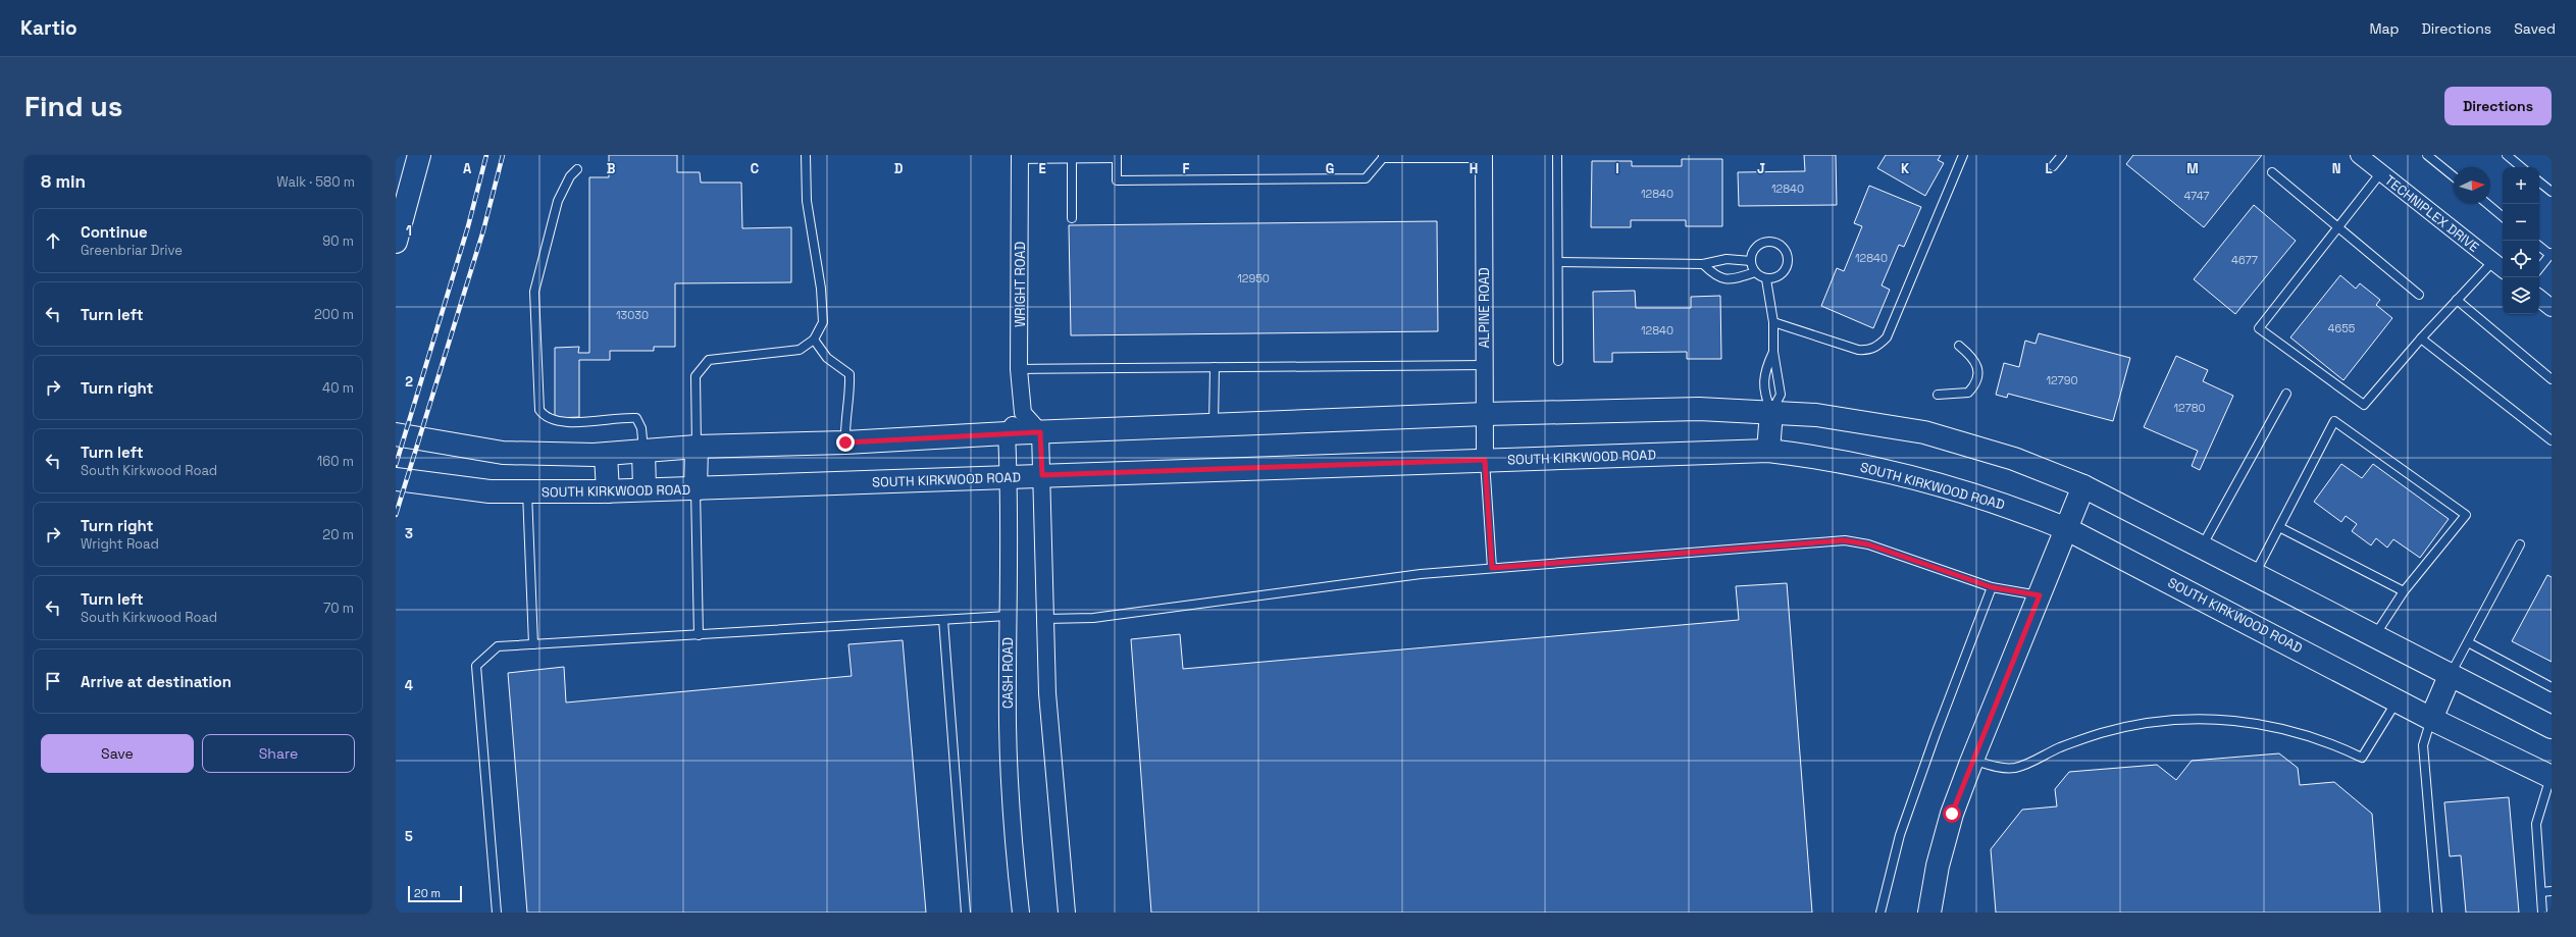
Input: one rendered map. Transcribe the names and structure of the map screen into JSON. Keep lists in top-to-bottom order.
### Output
{
  "streets": {
    "main road": ["SOUTH KIRKWOOD ROAD"],
    "street": [
      "TECHNIPLEX DRIVE",
      "WRIGHT ROAD",
      "ALPINE ROAD",
      "CASH ROAD"
    ]
  },
  "crossings": [
    ["ALPINE ROAD", "SOUTH KIRKWOOD ROAD"],
    ["SOUTH KIRKWOOD ROAD", "CASH ROAD"]
  ],
  "house_numbers": [
    "12840",
    "12840",
    "4747",
    "12840",
    "4677",
    "12950",
    "13030",
    "4655",
    "12840",
    "12790",
    "12780"
  ],
  "scale_bar": "20 m",
  "north": "right",
  "page": {
    "header": "Kartio",
    "nav": ["Map", "Directions", "Saved"],
    "buttons": [
      "Directions",
      ["Save", "Share"]
    ],
    "title": "Find us",
    "heading": ["8 min", "Walk · 580 m"],
    "map_buttons": ["+", "−"],
    "list": [
      ["Continue", "Greenbriar Drive", "90 m"],
      ["Turn left", "200 m"],
      ["Turn right", "40 m"],
      ["Turn left", "South Kirkwood Road", "160 m"],
      ["Turn right", "Wright Road", "20 m"],
      ["Turn left", "South Kirkwood Road", "70 m"],
      "Arrive at destination"
    ],
    "scale": "20 m"
  },
  "grid": {
    "columns": [
      "A",
      "B",
      "C",
      "D",
      "E",
      "F",
      "G",
      "H",
      "I",
      "J",
      "K",
      "L",
      "M",
      "N"
    ],
    "rows": [
      "1",
      "2",
      "3",
      "4",
      "5"
    ]
  }
}
